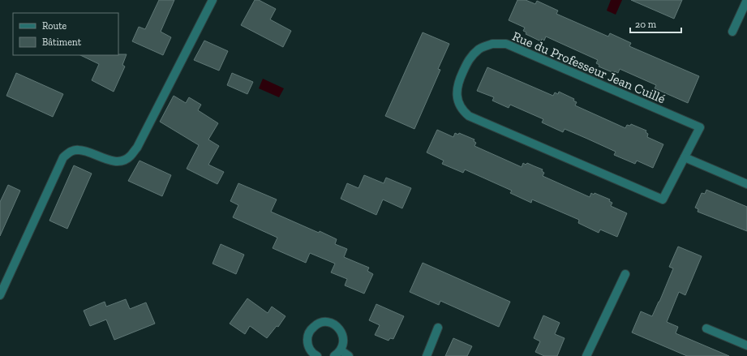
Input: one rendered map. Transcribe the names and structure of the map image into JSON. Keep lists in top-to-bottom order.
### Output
{
  "streets": {
    "street": ["Rue du Professeur Jean Cuillé"]
  },
  "legend": ["Route", "Bâtiment"],
  "scale_bar": "20 m"
}
